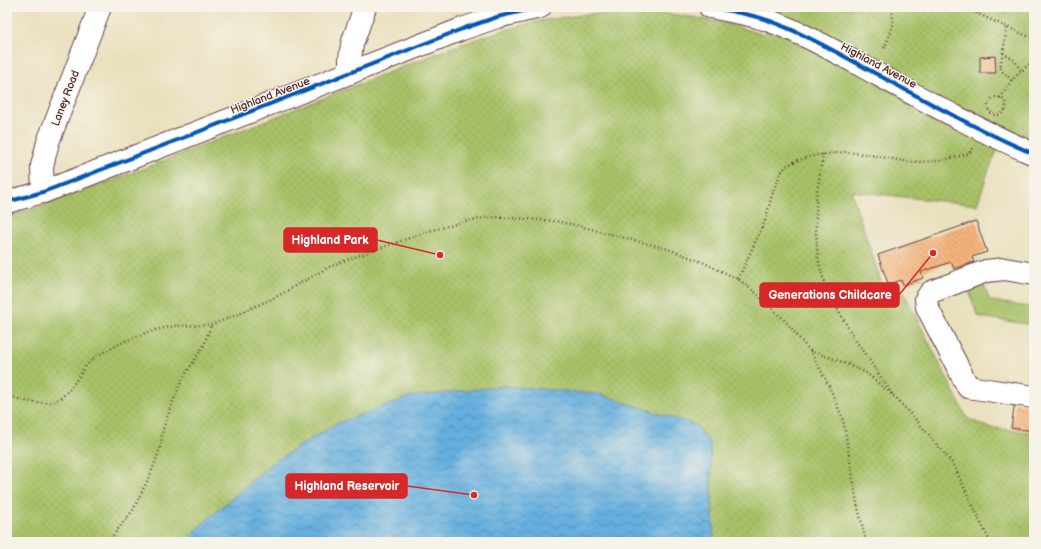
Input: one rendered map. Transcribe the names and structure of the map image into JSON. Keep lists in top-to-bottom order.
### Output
{
  "streets": {
    "street": ["Highland Avenue", "Laney Road"]
  },
  "crossings": [
    ["Highland Avenue", "Laney Road"]
  ],
  "places": ["Generations Childcare", "Highland Park", "Highland Reservoir"]
}
